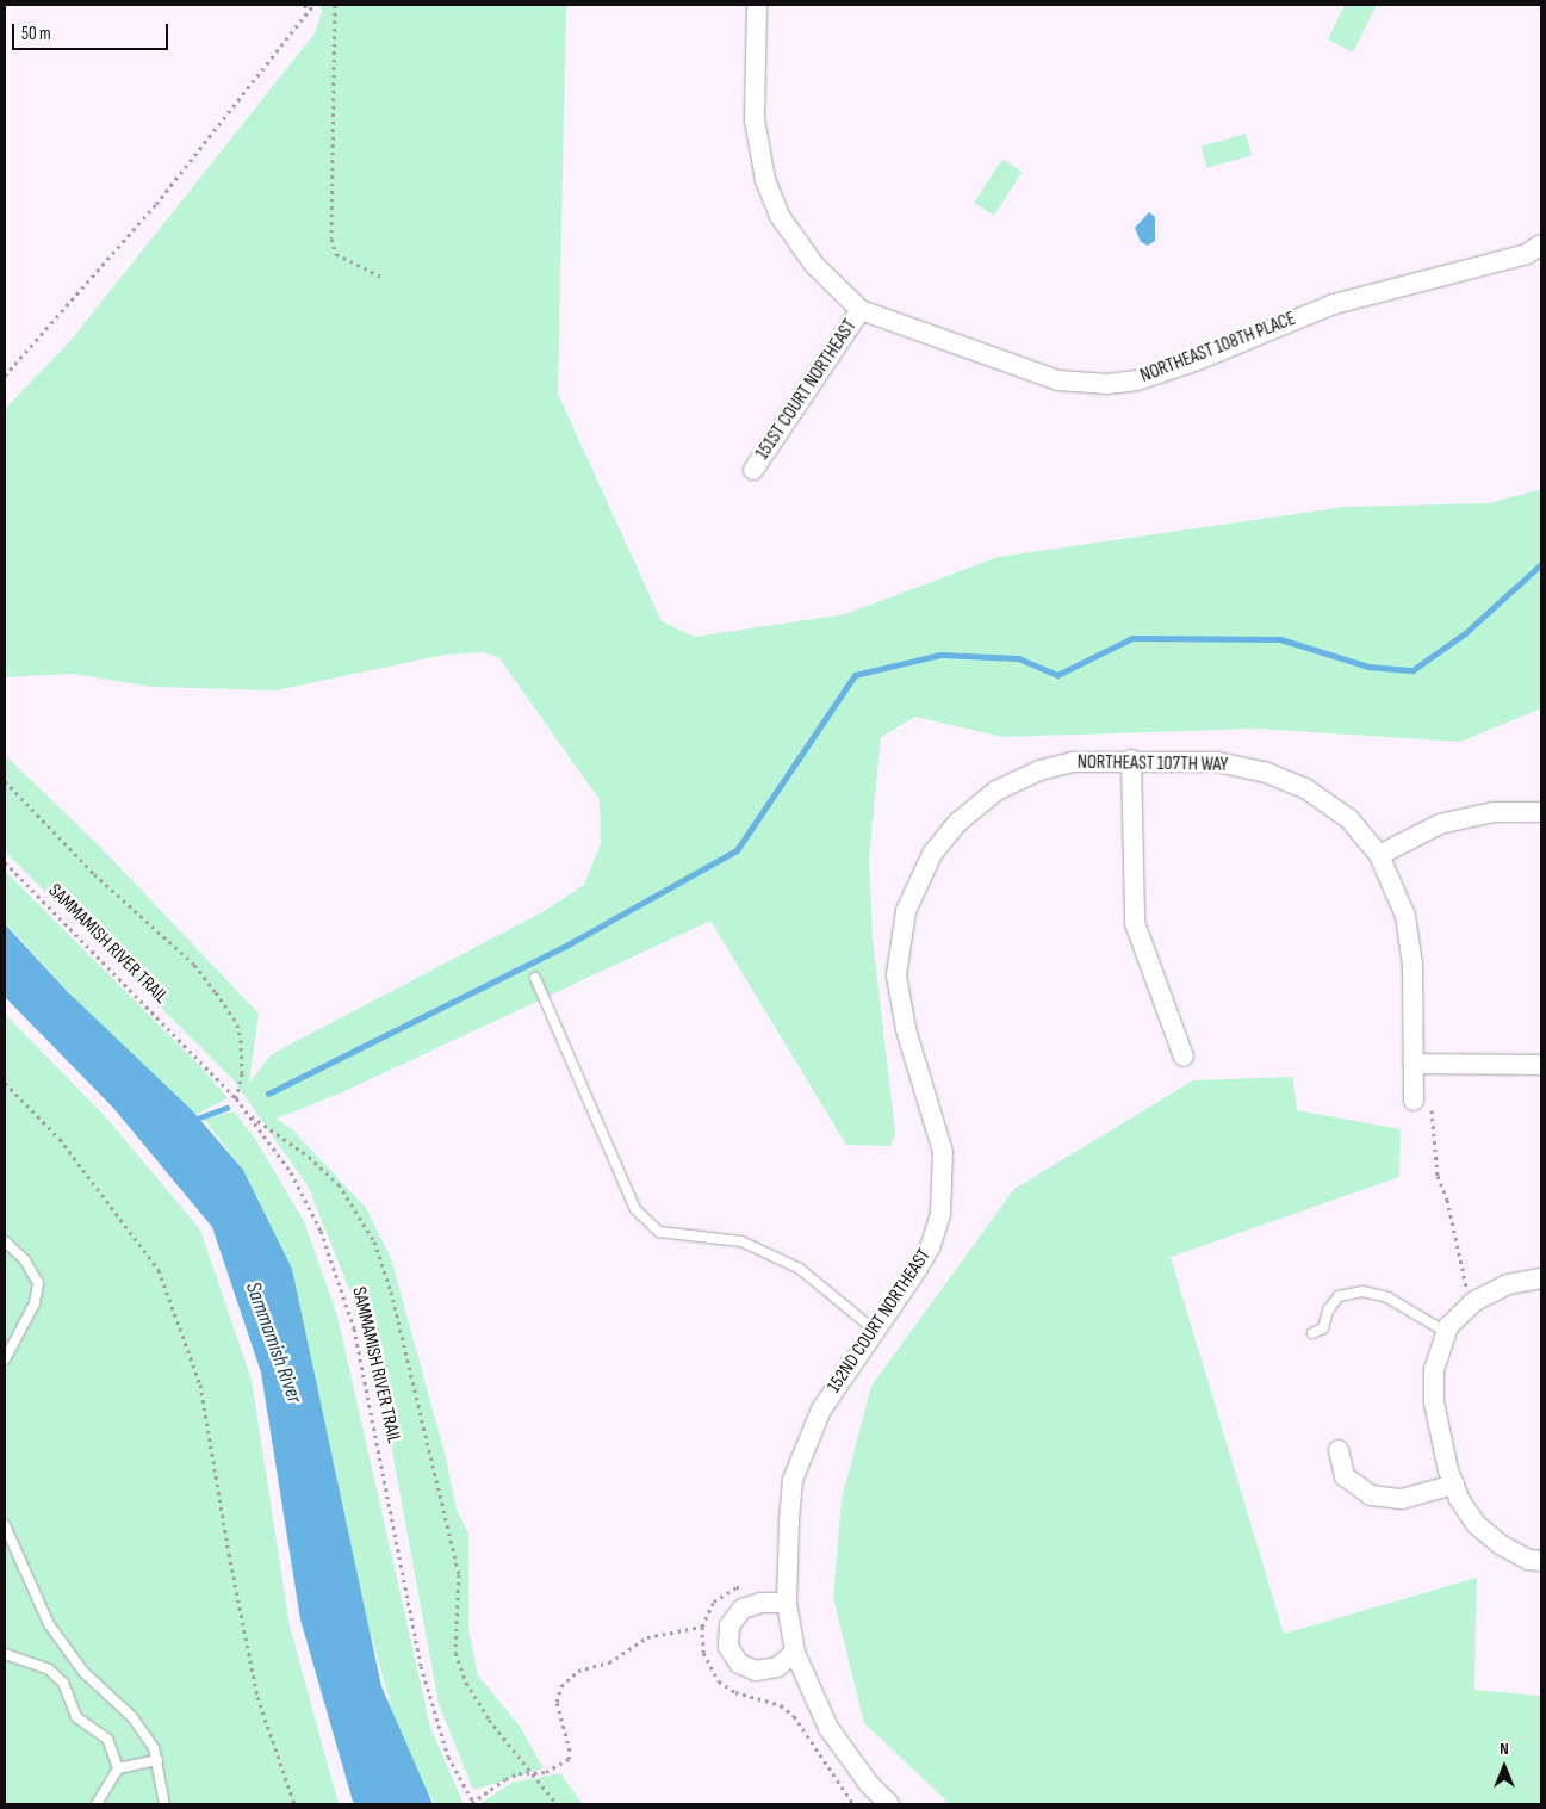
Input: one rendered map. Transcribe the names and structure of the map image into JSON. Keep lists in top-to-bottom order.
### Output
{
  "streets": {
    "street": [
      "NORTHEAST 108TH PLACE",
      "151ST COURT NORTHEAST",
      "NORTHEAST 107TH WAY",
      "152ND COURT NORTHEAST"
    ],
    "path": ["SAMMAMISH RIVER TRAIL"]
  },
  "crossings": [
    ["NORTHEAST 108TH PLACE", "151ST COURT NORTHEAST"],
    ["NORTHEAST 107TH WAY", "152ND COURT NORTHEAST"]
  ],
  "water": ["Sammamish River"],
  "scale_bar": "50 m",
  "north": "top"
}
